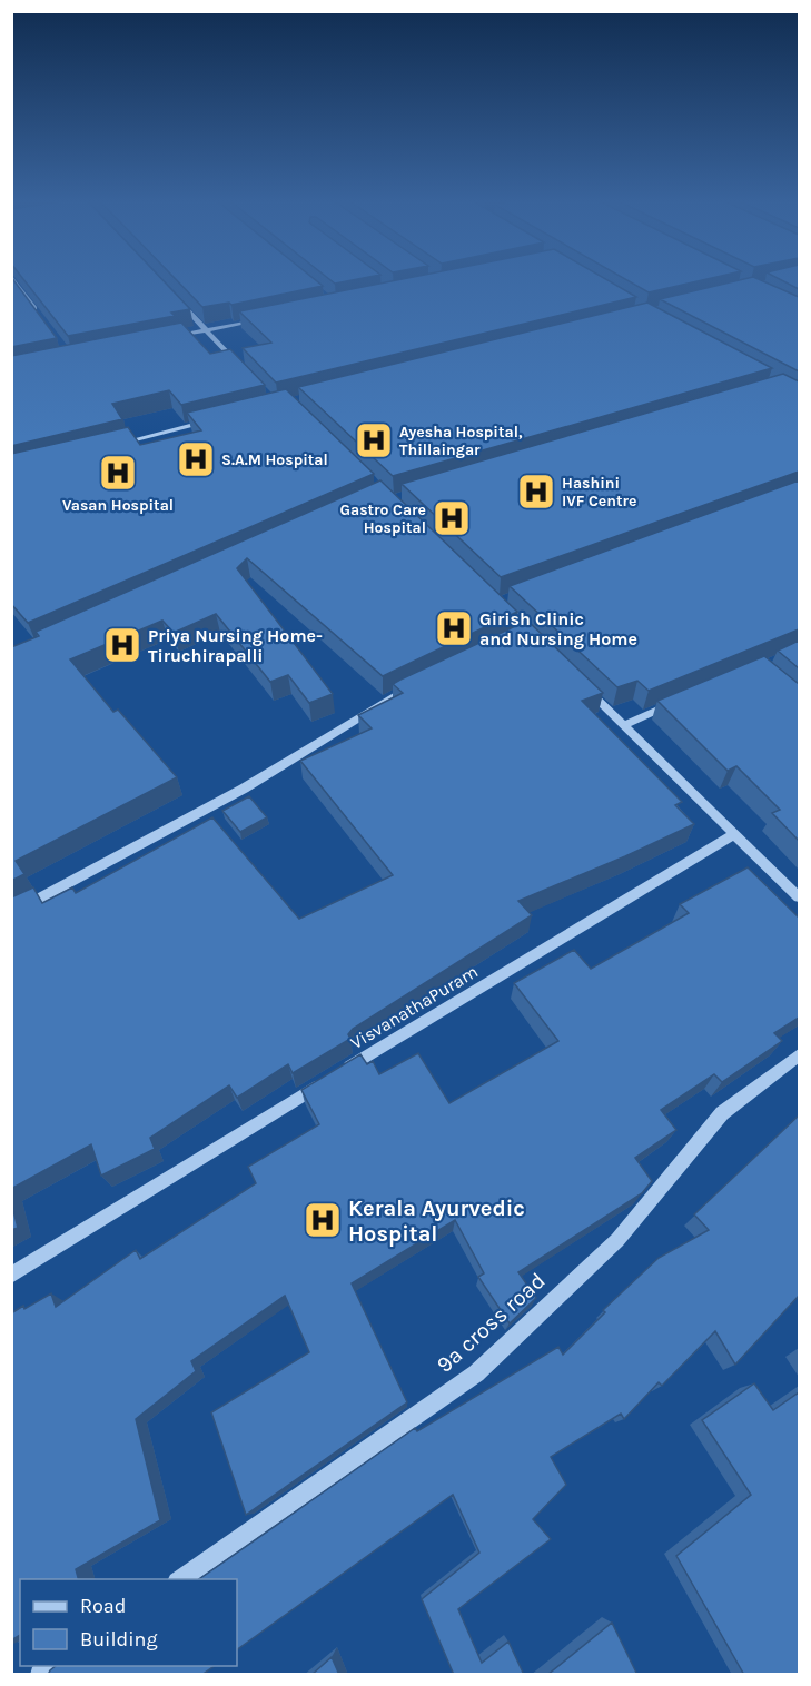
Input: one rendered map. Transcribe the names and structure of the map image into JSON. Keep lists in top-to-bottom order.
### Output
{
  "streets": {
    "street": ["VisvanathaPuram", "9a cross road"]
  },
  "places": {
    "hospital": [
      "Ayesha Hospital, Thillaingar",
      "S.A.M Hospital",
      "Vasan Hospital",
      "Hashini IVF Centre",
      "Gastro Care Hospital",
      "Girish Clinic and Nursing Home",
      "Priya Nursing Home- Tiruchirapalli",
      "Kerala Ayurvedic Hospital"
    ]
  },
  "legend": ["Road", "Building"]
}
